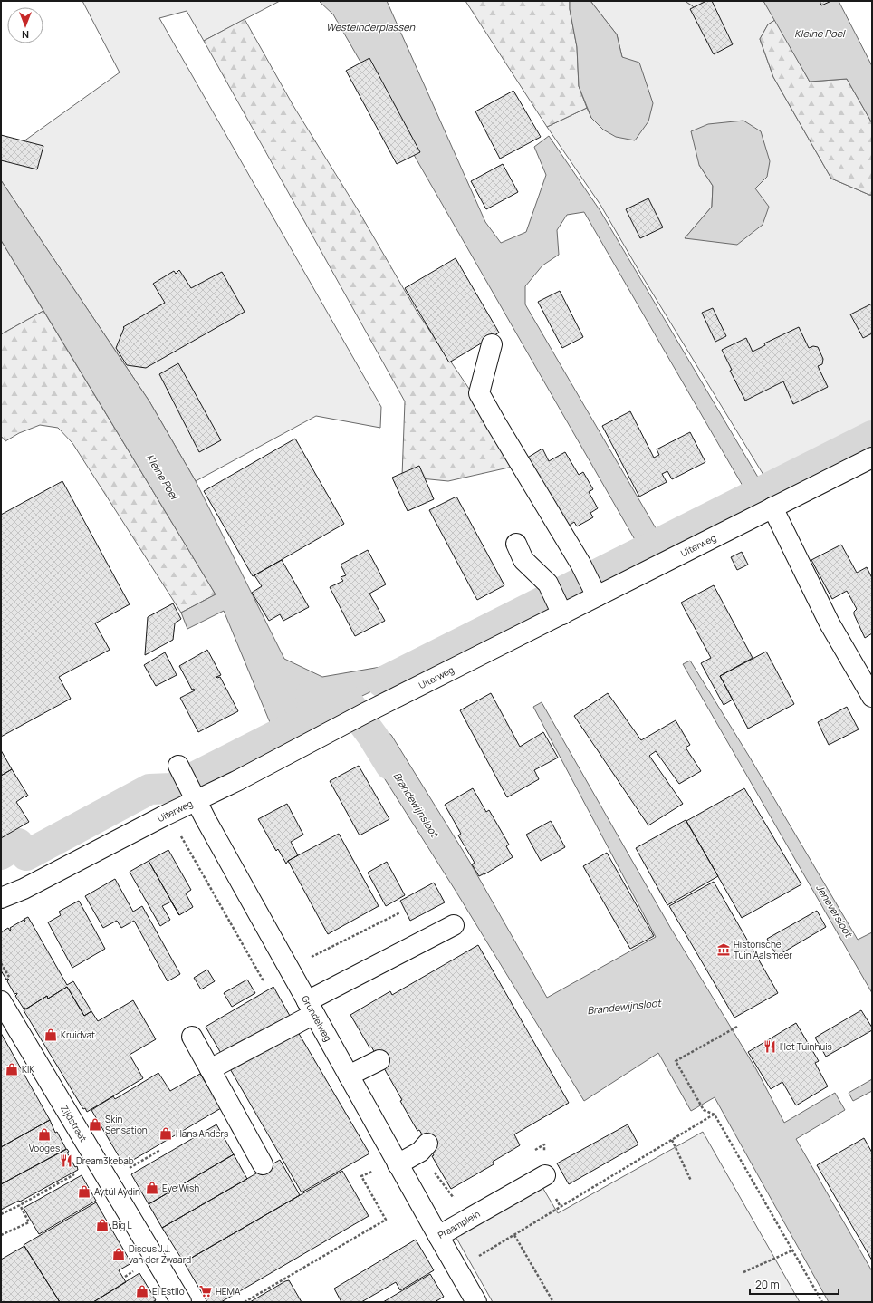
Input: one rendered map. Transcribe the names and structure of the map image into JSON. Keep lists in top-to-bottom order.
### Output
{
  "streets": {
    "street": [
      "Uiterweg",
      "Grundelweg",
      "Zijdstraat",
      "Praamplein"
    ]
  },
  "crossings": [
    ["Uiterweg", "Grundelweg"],
    ["Grundelweg", "Praamplein"]
  ],
  "water": [
    "Westeinderplassen",
    "Kleine Poel",
    "Brandewijnsloot",
    "Jeneversloot"
  ],
  "places": {
    "museum": ["Historische Tuin Aalsmeer"],
    "shop": [
      "Kruidvat",
      "KiK",
      "Skin Sensation",
      "Hans Anders",
      "Vooges",
      "Eye Wish",
      "Aytül Aydin",
      "Big L",
      "Discus J.J. van der Zwaard",
      "El Estilo"
    ],
    "restaurant": ["Het Tuinhuis", "Dream3kebab"],
    "supermarket": ["HEMA"]
  },
  "scale_bar": "20 m",
  "north": "bottom"
}
